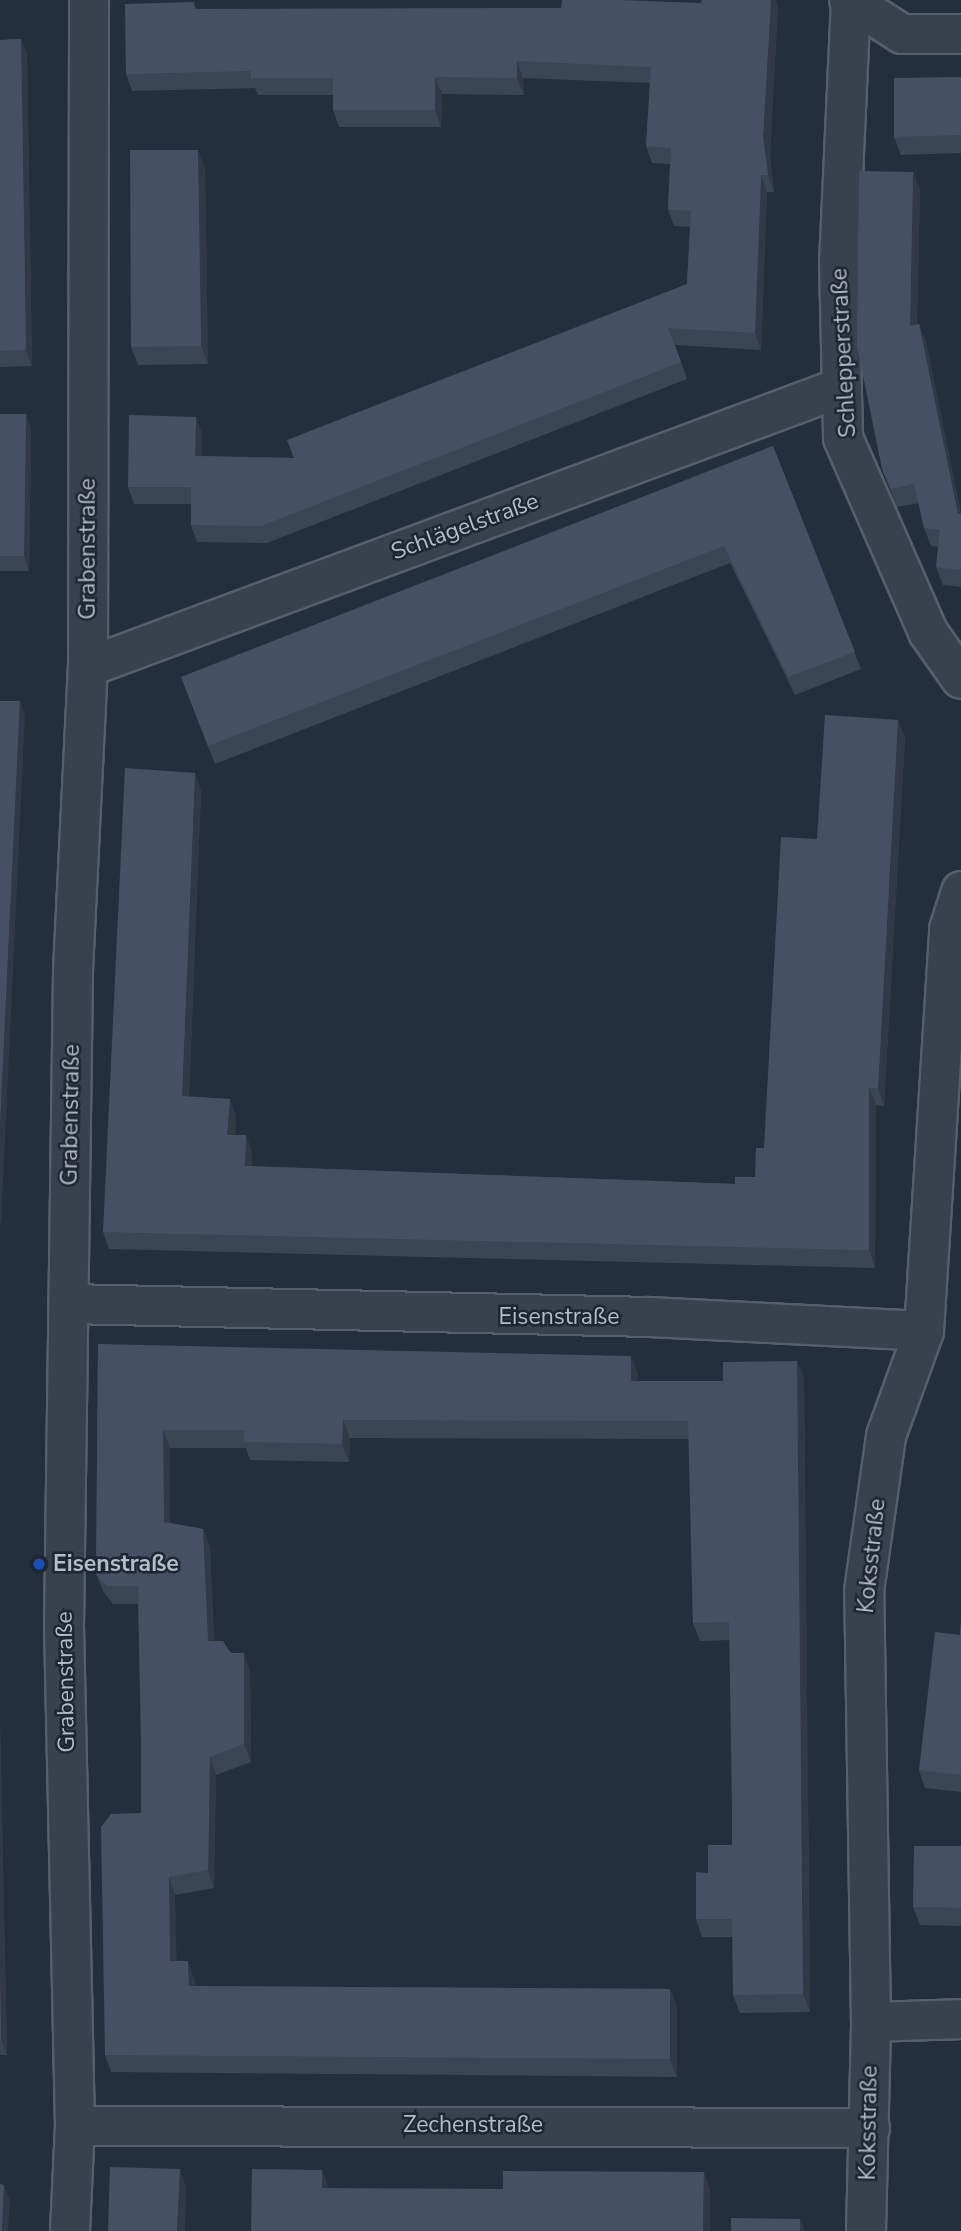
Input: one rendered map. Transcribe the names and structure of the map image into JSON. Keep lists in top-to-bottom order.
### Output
{
  "streets": {
    "street": [
      "Schlepperstraße",
      "Schlägelstraße",
      "Grabenstraße",
      "Eisenstraße",
      "Koksstraße",
      "Zechenstraße"
    ]
  },
  "crossings": [
    ["Schlepperstraße", "Schlägelstraße"],
    ["Schlägelstraße", "Grabenstraße"],
    ["Grabenstraße", "Eisenstraße"],
    ["Grabenstraße", "Zechenstraße"],
    ["Eisenstraße", "Koksstraße"],
    ["Koksstraße", "Zechenstraße"]
  ],
  "places": ["Eisenstraße"]
}
